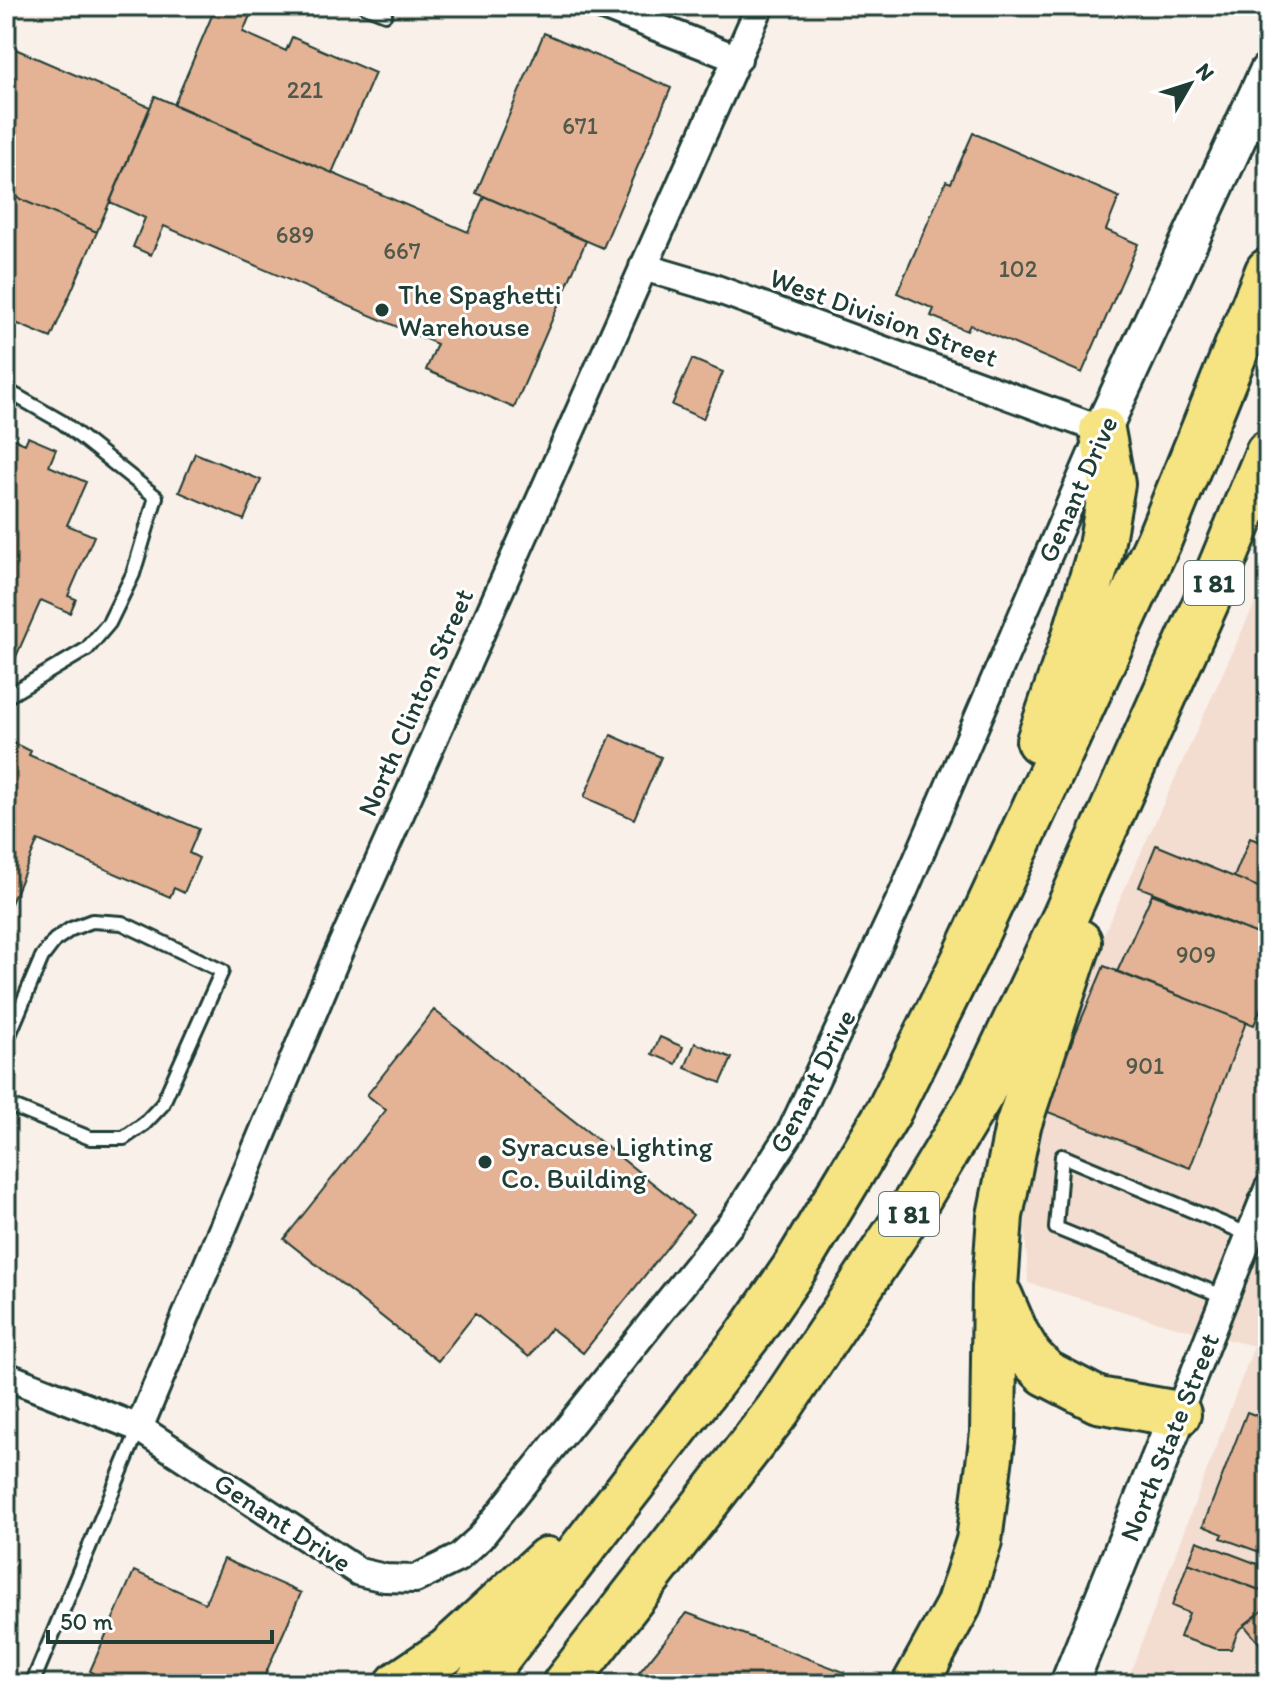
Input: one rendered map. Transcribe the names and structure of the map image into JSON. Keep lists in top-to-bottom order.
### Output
{
  "streets": {
    "highway": ["I 81"],
    "main road": ["Genant Drive", "North State Street"],
    "street": ["West Division Street", "North Clinton Street"]
  },
  "crossings": [
    ["West Division Street", "Genant Drive"],
    ["West Division Street", "North Clinton Street"],
    ["Genant Drive", "North Clinton Street"]
  ],
  "places": ["The Spaghetti Warehouse", "Syracuse Lighting Co. Building"],
  "house_numbers": [
    "221",
    "671",
    "689",
    "667",
    "102",
    "909",
    "901"
  ],
  "scale_bar": "50 m",
  "north": "top right"
}
